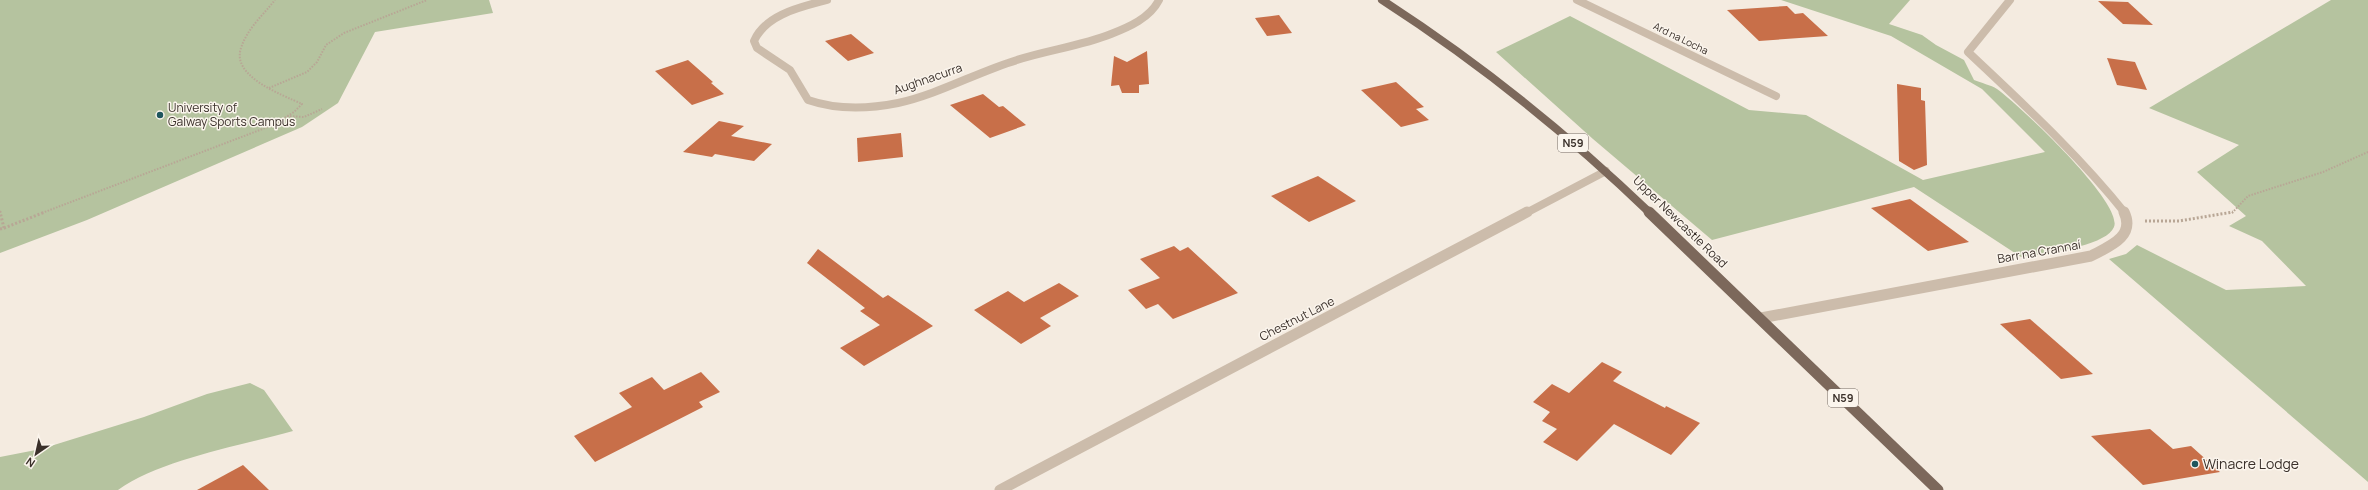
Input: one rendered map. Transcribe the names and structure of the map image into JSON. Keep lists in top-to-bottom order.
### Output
{
  "streets": {
    "main road": ["N59", "Upper Newcastle Road"],
    "street": [
      "Ard na Locha",
      "Aughnacurra",
      "Barr na Crannaí",
      "Chestnut Lane"
    ]
  },
  "crossings": [
    ["Upper Newcastle Road", "Barr na Crannaí"],
    ["Upper Newcastle Road", "Chestnut Lane"]
  ],
  "places": ["University of Galway Sports Campus", "Winacre Lodge"],
  "north": "bottom left"
}
